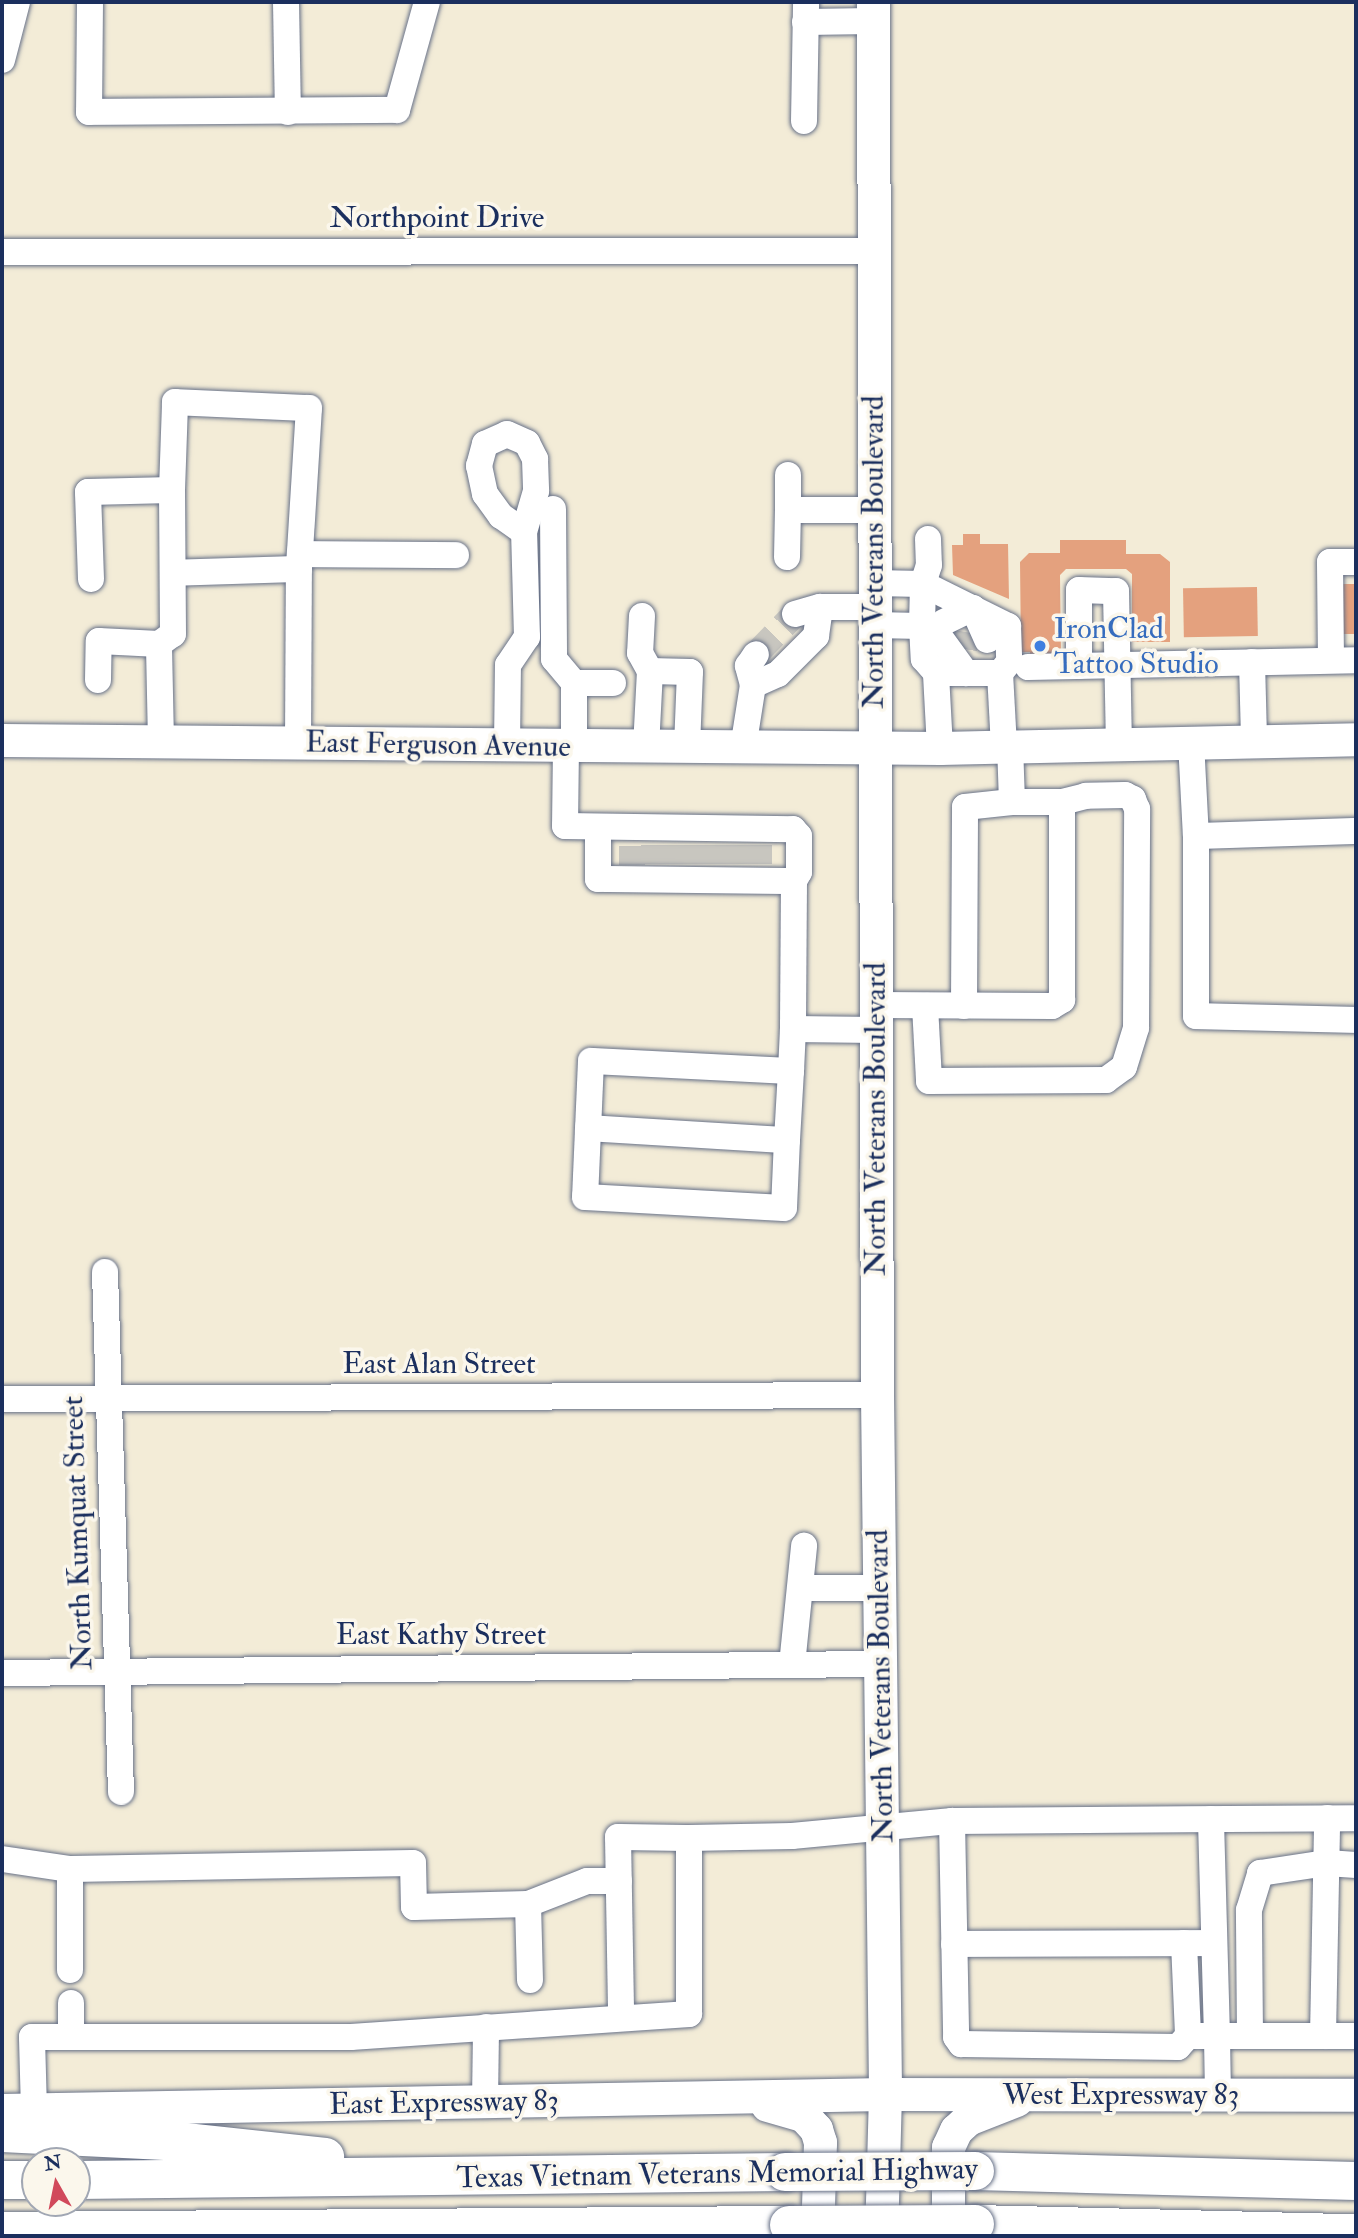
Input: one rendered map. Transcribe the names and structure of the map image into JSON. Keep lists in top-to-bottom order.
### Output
{
  "streets": {
    "highway": ["Texas Vietnam Veterans Memorial Highway"],
    "main road": [
      "North Veterans Boulevard",
      "East Ferguson Avenue",
      "West Expressway 83",
      "East Expressway 83"
    ],
    "street": [
      "Northpoint Drive",
      "East Alan Street",
      "North Kumquat Street",
      "East Kathy Street"
    ]
  },
  "crossings": [
    ["Northpoint Drive", "North Veterans Boulevard"],
    ["North Veterans Boulevard", "East Ferguson Avenue"],
    ["North Veterans Boulevard", "East Alan Street"],
    ["North Veterans Boulevard", "East Kathy Street"],
    ["North Veterans Boulevard", "West Expressway 83"],
    ["North Veterans Boulevard", "East Expressway 83"],
    ["East Alan Street", "North Kumquat Street"],
    ["North Kumquat Street", "East Kathy Street"],
    ["West Expressway 83", "East Expressway 83"]
  ],
  "places": ["IronClad Tattoo Studio"],
  "north": "top"
}
